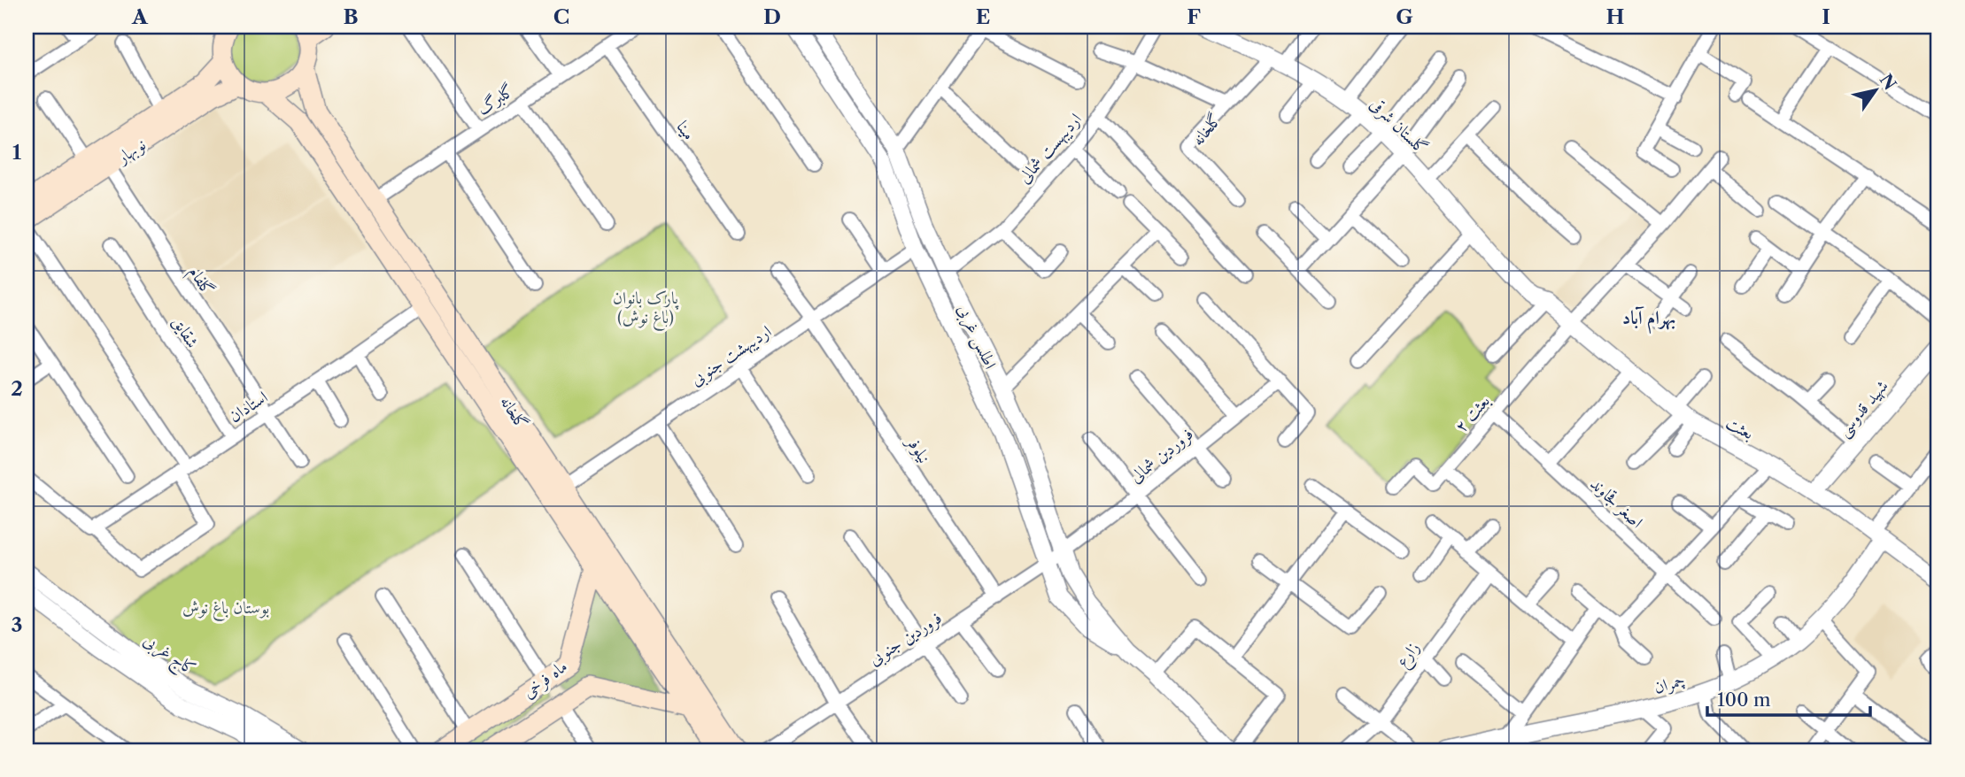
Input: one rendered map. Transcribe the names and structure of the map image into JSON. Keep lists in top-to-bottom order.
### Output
{
  "streets": {
    "main road": ["گلخانه", "نوبهار", "ماه فرخی"],
    "street": [
      "گلبرگ",
      "گلستان شرقی",
      "مینا",
      "اردیبهست شمالی",
      "گلفام",
      "شقایق",
      "اطلس غربی",
      "اردیبهشت جنوبی",
      "استادان",
      "شهید قدوسی",
      "بعثت ۲",
      "بعثت",
      "نیلوفر",
      "فروردین شمالی",
      "اصغر قجاوند",
      "فروردین جنوبی",
      "کاج غربی",
      "زارع",
      "چمران"
    ]
  },
  "crossings": [
    ["گلبرگ", "گلخانه"],
    ["گلبرگ", "مینا"],
    ["گلستان شرقی", "گلخانه"],
    ["گلستان شرقی", "بعثت"],
    ["گلخانه", "اردیبهشت جنوبی"],
    ["گلخانه", "استادان"],
    ["گلخانه", "ماه فرخی"],
    ["اردیبهست شمالی", "اطلس غربی"],
    ["نوبهار", "گلفام"],
    ["گلفام", "استادان"],
    ["شقایق", "استادان"],
    ["اطلس غربی", "اردیبهشت جنوبی"],
    ["اطلس غربی", "فروردین شمالی"],
    ["اطلس غربی", "فروردین جنوبی"],
    ["اردیبهشت جنوبی", "نیلوفر"],
    ["شهید قدوسی", "بعثت"],
    ["بعثت ۲", "بعثت"],
    ["بعثت ۲", "اصغر قجاوند"],
    ["بعثت", "چمران"],
    ["نیلوفر", "فروردین جنوبی"],
    ["فروردین شمالی", "فروردین جنوبی"]
  ],
  "districts": ["بهرام آباد"],
  "parks": ["پارک بانوان (باغ نوش)", "بوستان باغ نوش"],
  "scale_bar": "100 m",
  "north": "top right",
  "grid": {
    "columns": [
      "A",
      "B",
      "C",
      "D",
      "E",
      "F",
      "G",
      "H",
      "I"
    ],
    "rows": ["1", "2", "3"]
  }
}
